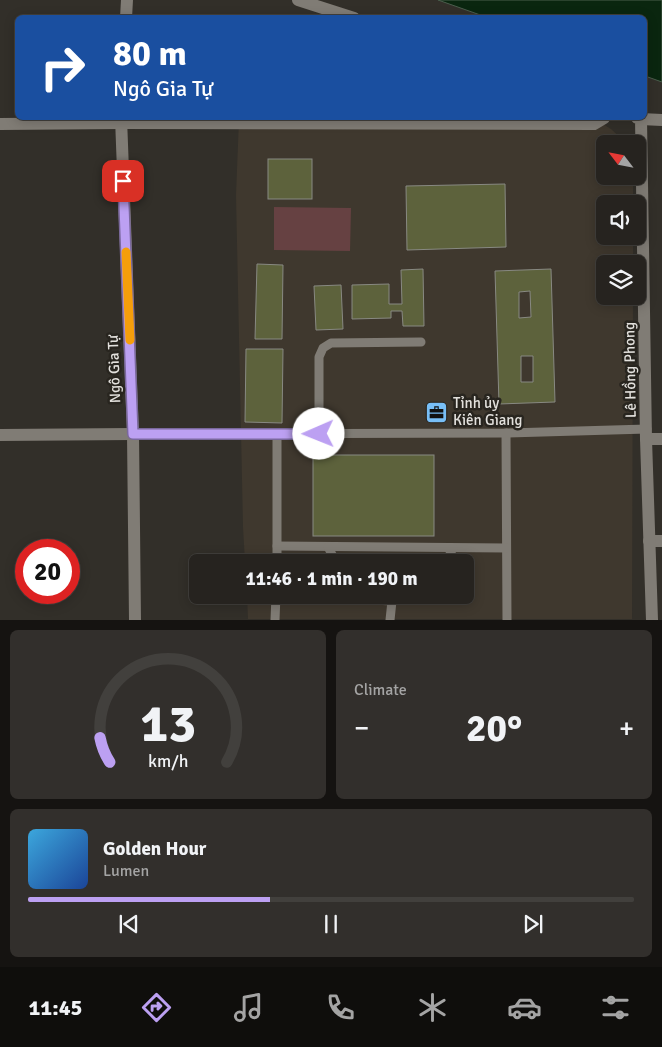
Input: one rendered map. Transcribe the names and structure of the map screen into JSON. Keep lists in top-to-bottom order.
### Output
{
  "streets": {
    "street": ["Ngô Gia Tự", "Lê Hồng Phong"]
  },
  "places": {
    "office": ["Tỉnh ủy Kiên Giang"]
  },
  "north": "top left",
  "page": {
    "turn": ["80 m", "Ngô Gia Tự"],
    "limit": "20",
    "trip": "11:46 · 1 min · 190 m",
    "tile": "Climate",
    "heat": ["−", "20°", "+"],
    "song": ["Golden Hour", "Lumen"],
    "tabs": "11:45",
    "gauge": ["13", "km/h"]
  }
}
